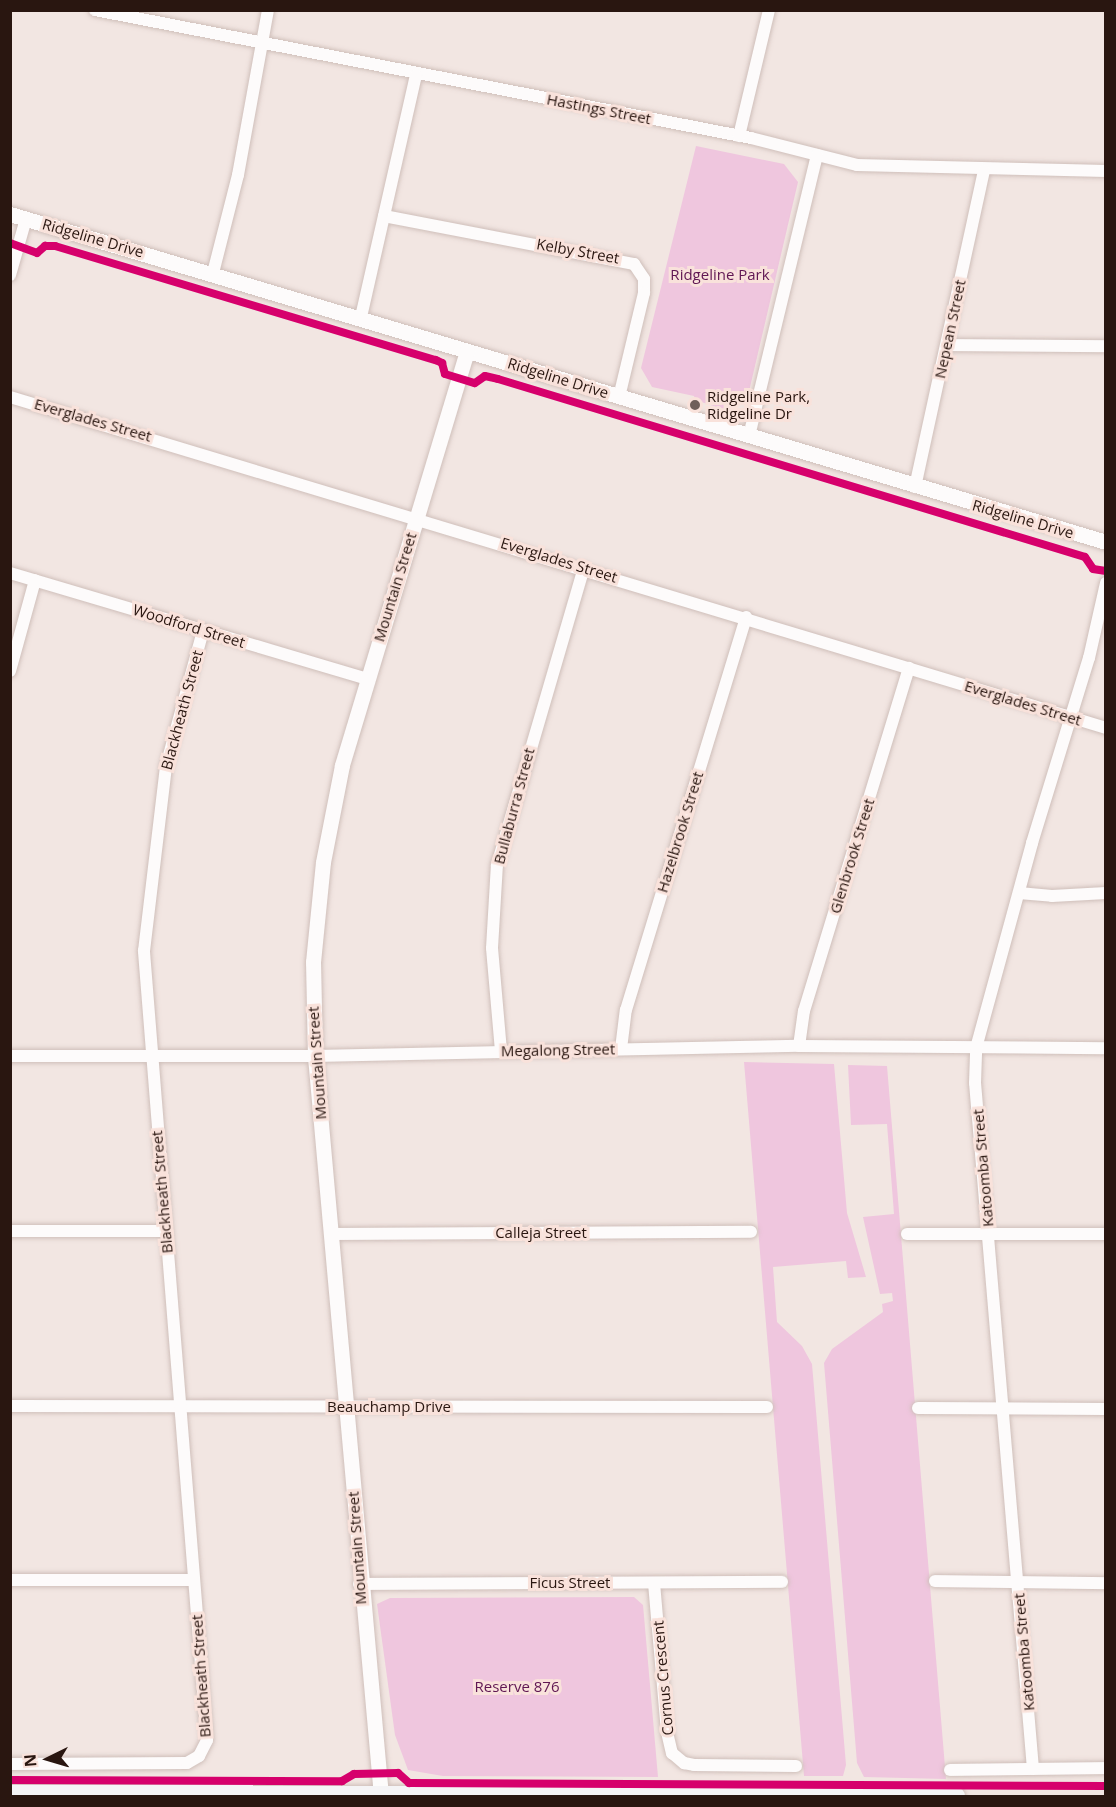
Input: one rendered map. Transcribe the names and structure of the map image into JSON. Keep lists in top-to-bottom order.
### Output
{
  "streets": {
    "street": [
      "Hastings Street",
      "Ridgeline Drive",
      "Kelby Street",
      "Nepean Street",
      "Everglades Street",
      "Mountain Street",
      "Woodford Street",
      "Blackheath Street",
      "Bullaburra Street",
      "Hazelbrook Street",
      "Glenbrook Street",
      "Megalong Street",
      "Katoomba Street",
      "Calleja Street",
      "Beauchamp Drive",
      "Ficus Street",
      "Cornus Crescent"
    ]
  },
  "crossings": [
    ["Hastings Street", "Nepean Street"],
    ["Ridgeline Drive", "Kelby Street"],
    ["Ridgeline Drive", "Nepean Street"],
    ["Ridgeline Drive", "Mountain Street"],
    ["Everglades Street", "Mountain Street"],
    ["Everglades Street", "Bullaburra Street"],
    ["Everglades Street", "Hazelbrook Street"],
    ["Everglades Street", "Glenbrook Street"],
    ["Everglades Street", "Katoomba Street"],
    ["Mountain Street", "Woodford Street"],
    ["Mountain Street", "Megalong Street"],
    ["Mountain Street", "Calleja Street"],
    ["Mountain Street", "Beauchamp Drive"],
    ["Mountain Street", "Ficus Street"],
    ["Woodford Street", "Blackheath Street"],
    ["Blackheath Street", "Megalong Street"],
    ["Blackheath Street", "Beauchamp Drive"],
    ["Bullaburra Street", "Megalong Street"],
    ["Hazelbrook Street", "Megalong Street"],
    ["Glenbrook Street", "Megalong Street"],
    ["Megalong Street", "Katoomba Street"],
    ["Ficus Street", "Cornus Crescent"]
  ],
  "parks": ["Ridgeline Park", "Reserve 876"],
  "places": ["Ridgeline Park, Ridgeline Dr"],
  "north": "left"
}
